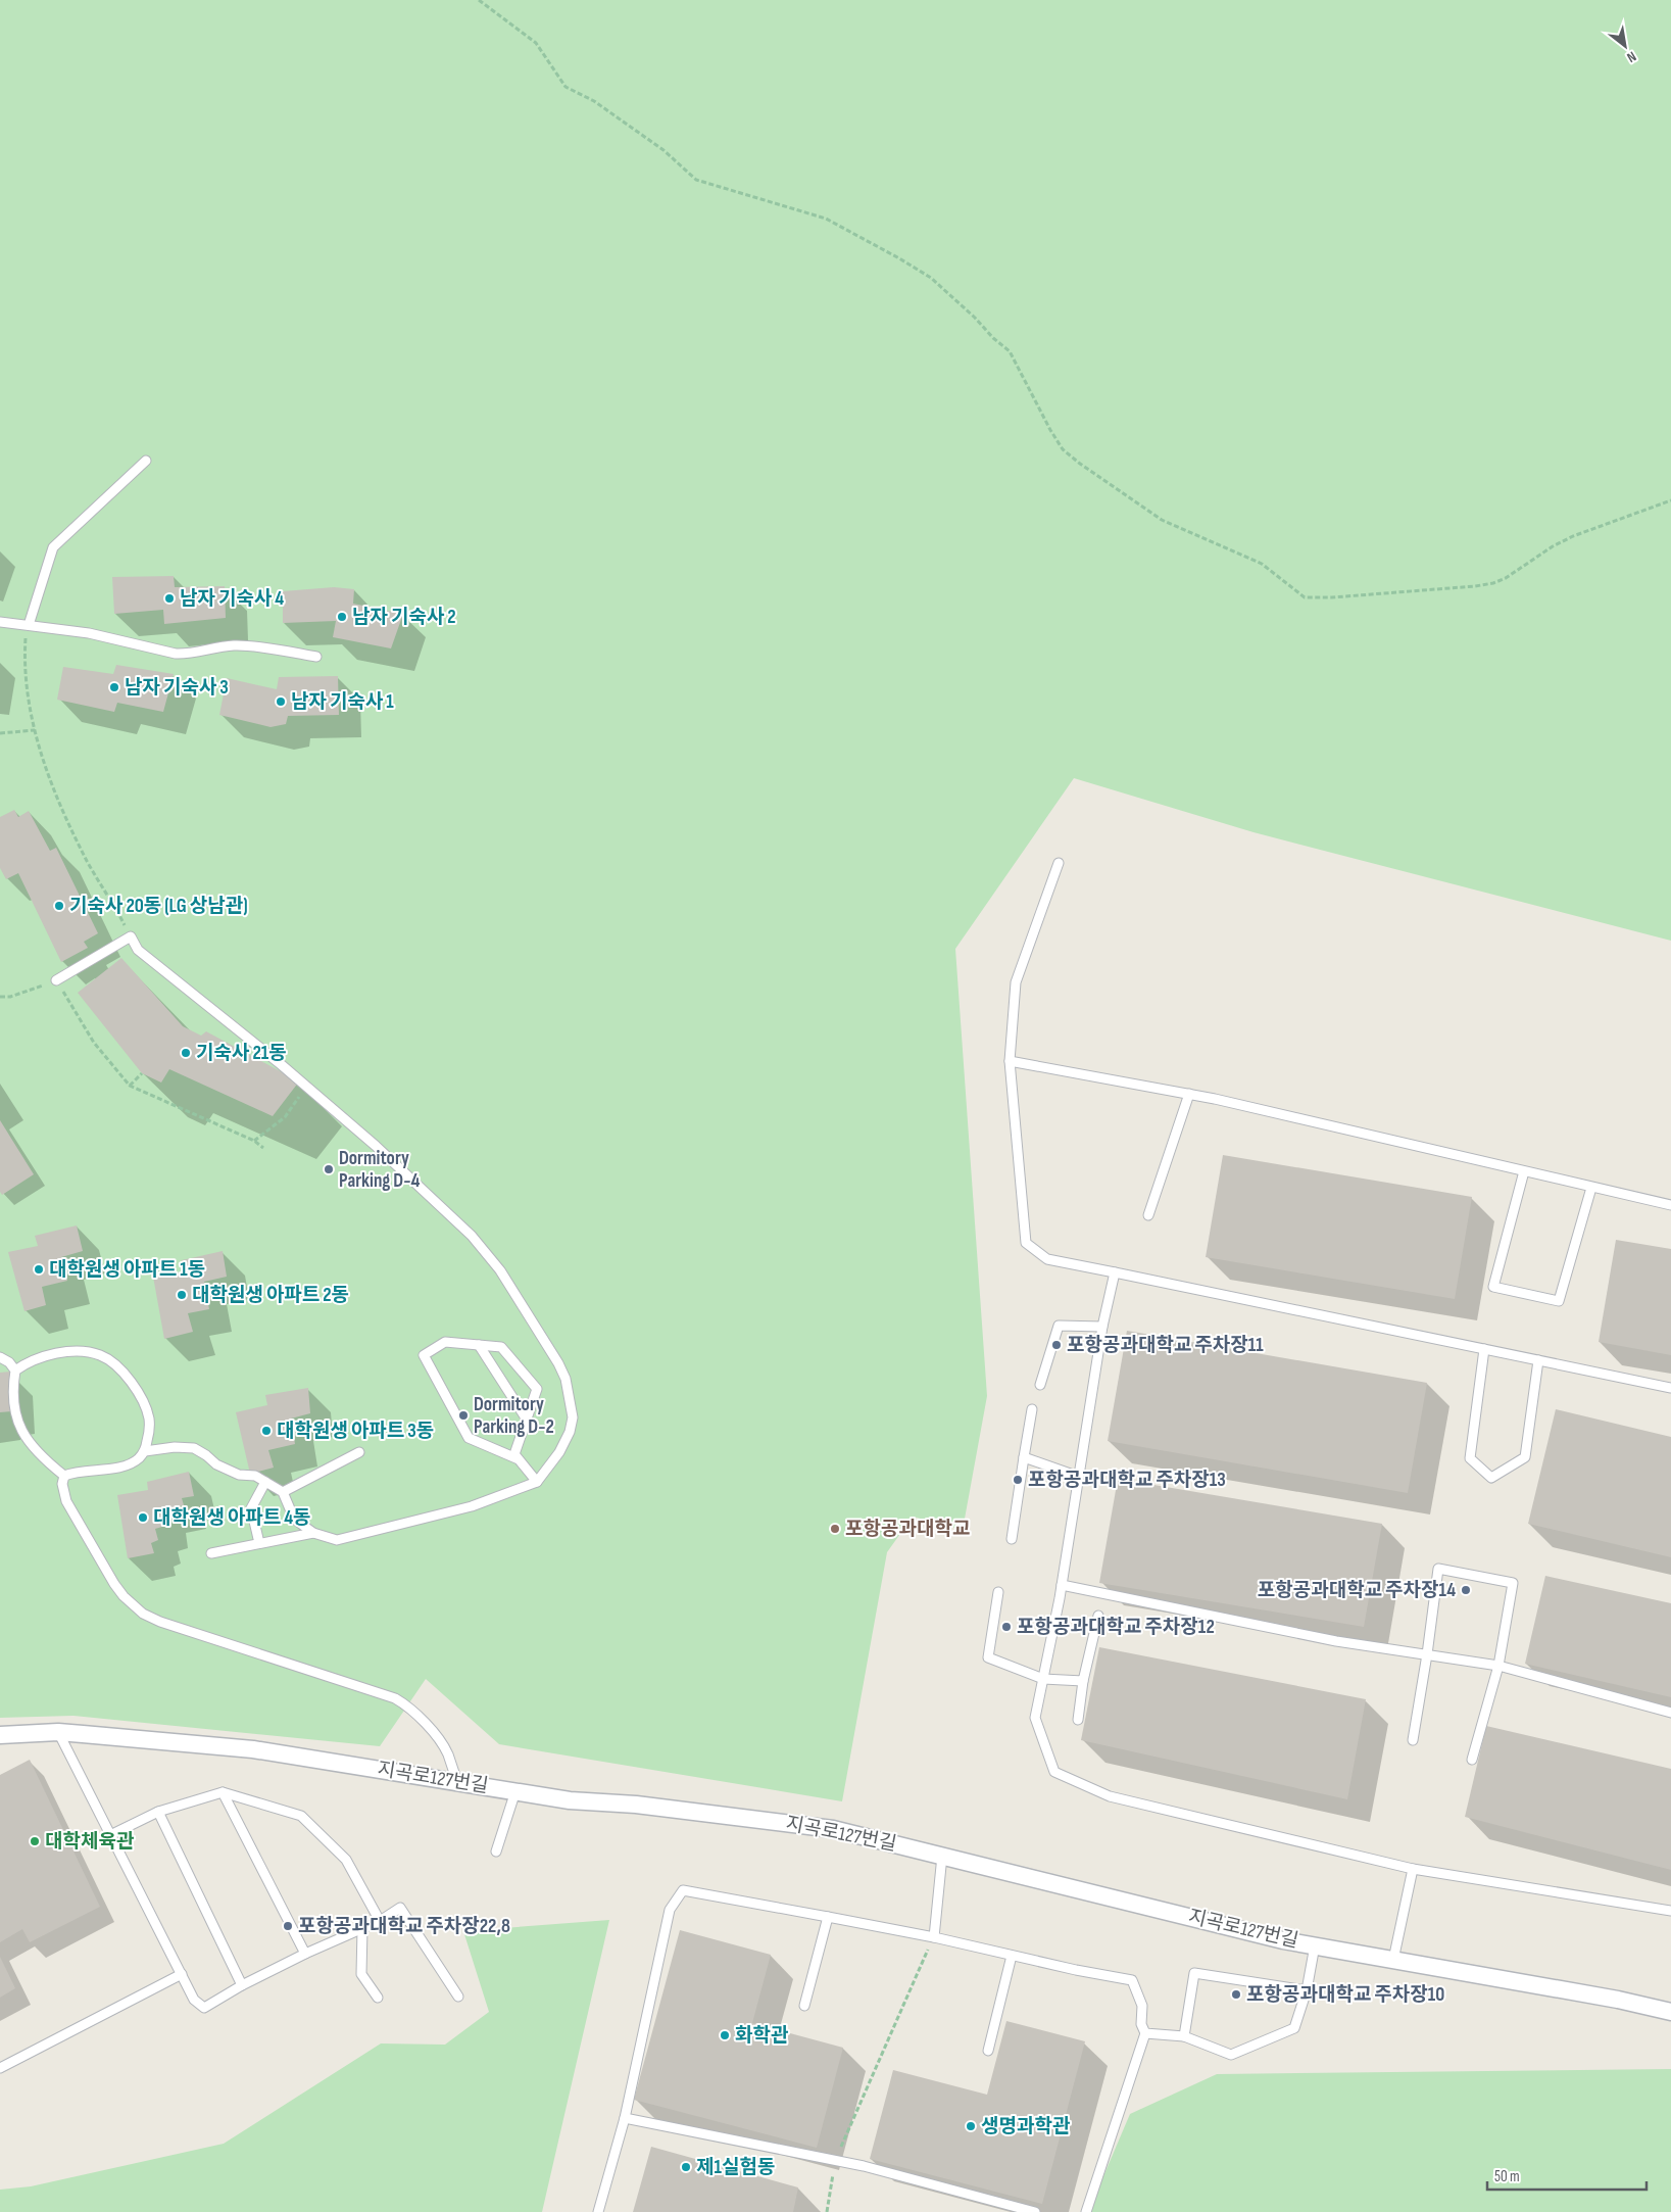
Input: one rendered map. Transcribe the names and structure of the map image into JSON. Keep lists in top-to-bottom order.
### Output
{
  "streets": {
    "street": ["지곡로127번길"]
  },
  "places": [
    "남자 기숙사 4",
    "남자 기숙사 2",
    "남자 기숙사 3",
    "남자 기숙사 1",
    "기숙사 20동 (LG 상남관)",
    "기숙사 21동",
    "Dormitory Parking D-4",
    "대학원생 아파트 1동",
    "대학원생 아파트 2동",
    "포항공과대학교 주차장11",
    "Dormitory Parking D-2",
    "대학원생 아파트 3동",
    "포항공과대학교 주차장13",
    "대학원생 아파트 4동",
    "포항공과대학교",
    "포항공과대학교 주차장14",
    "포항공과대학교 주차장12",
    "대학체육관",
    "포항공과대학교 주차장22,8",
    "포항공과대학교 주차장10",
    "화학관",
    "생명과학관",
    "제1실험동"
  ],
  "scale_bar": "50 m",
  "north": "bottom right"
}
